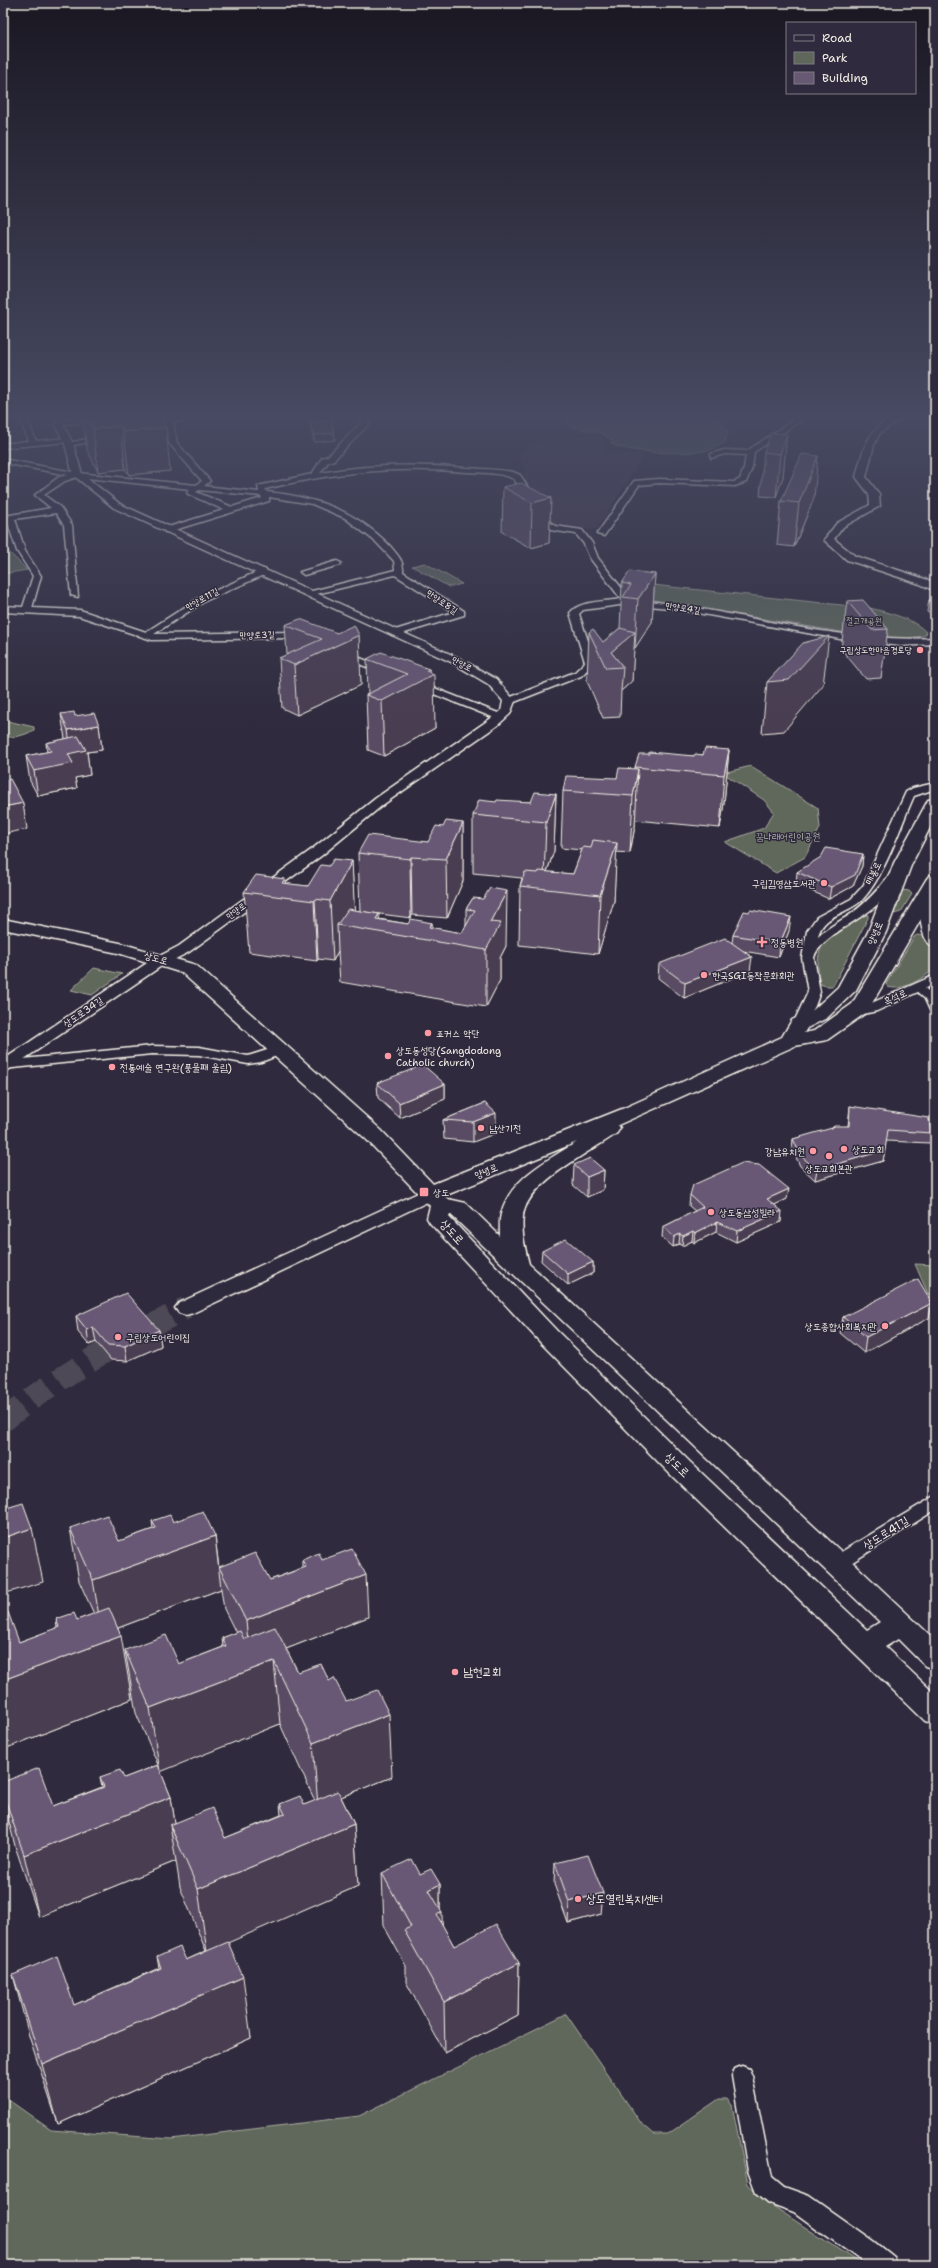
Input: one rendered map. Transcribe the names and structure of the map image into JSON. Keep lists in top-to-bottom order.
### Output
{
  "streets": {
    "main road": ["양녕로", "상도로"],
    "street": [
      "만양로11길",
      "만양로8길",
      "만양로4길",
      "만양로3길",
      "만양로",
      "매봉로",
      "흑석로",
      "상도로34길",
      "상도로41길"
    ]
  },
  "crossings": [
    ["만양로11길", "만양로3길"],
    ["만양로11길", "만양로"],
    ["만양로8길", "만양로"],
    ["만양로4길", "만양로"],
    ["만양로", "상도로"],
    ["만양로", "상도로34길"],
    ["매봉로", "양녕로"],
    ["양녕로", "상도로"],
    ["양녕로", "흑석로"],
    ["상도로", "상도로34길"],
    ["상도로", "상도로41길"]
  ],
  "parks": ["절고개공원", "꿈나래어린이공원"],
  "places": {
    "other": [
      "구립상도한마음경로당",
      "구립김영삼도서관",
      "한국SGI동작문화회관",
      "죠커스 악단",
      "상도동성당(Sangdodong Catholic church)",
      "전통예술 연구완(풍물패 울림)",
      "남산기전",
      "상도교회",
      "강남유치원",
      "상도교회본관",
      "상도동삼성빌라",
      "상도종합사회복지관",
      "구립상도어린이집",
      "남현교회",
      "상도열린복지센터"
    ],
    "health": ["정동병원"],
    "transit": ["상도"]
  },
  "legend": ["Road", "Park", "Building"]
}
